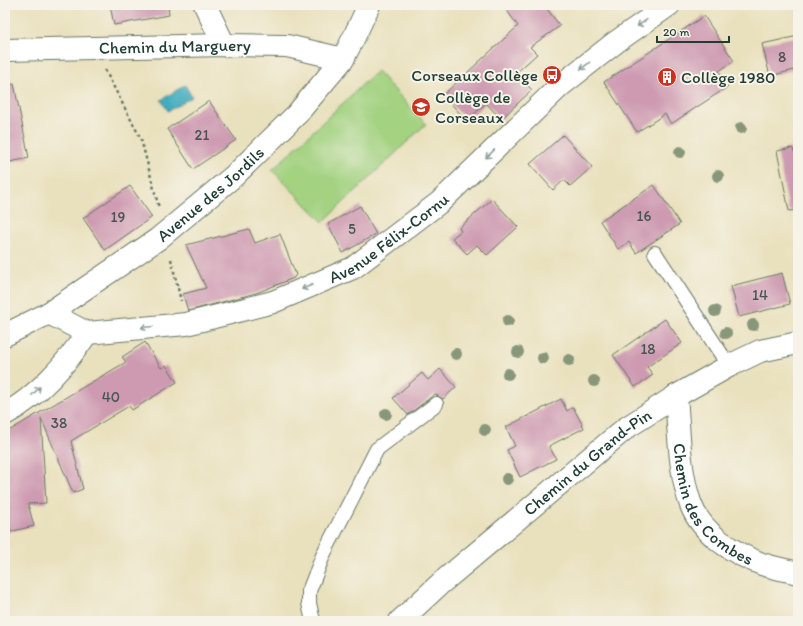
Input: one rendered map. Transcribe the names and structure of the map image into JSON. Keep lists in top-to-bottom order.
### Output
{
  "streets": {
    "street": [
      "Chemin du Marguery",
      "Avenue des Jordils",
      "Avenue Félix-Cornu",
      "Chemin du Grand-Pin",
      "Chemin des Combes"
    ]
  },
  "crossings": [
    ["Chemin du Marguery", "Avenue des Jordils"],
    ["Chemin du Grand-Pin", "Chemin des Combes"]
  ],
  "one_way": ["Avenue Félix-Cornu"],
  "places": {
    "bus stop": ["Corseaux Collège"],
    "building": ["Collège 1980"],
    "school or university": ["Collège de Corseaux"]
  },
  "house_numbers": [
    "8",
    "21",
    "16",
    "19",
    "5",
    "14",
    "18",
    "40",
    "38"
  ],
  "scale_bar": "20 m"
}
